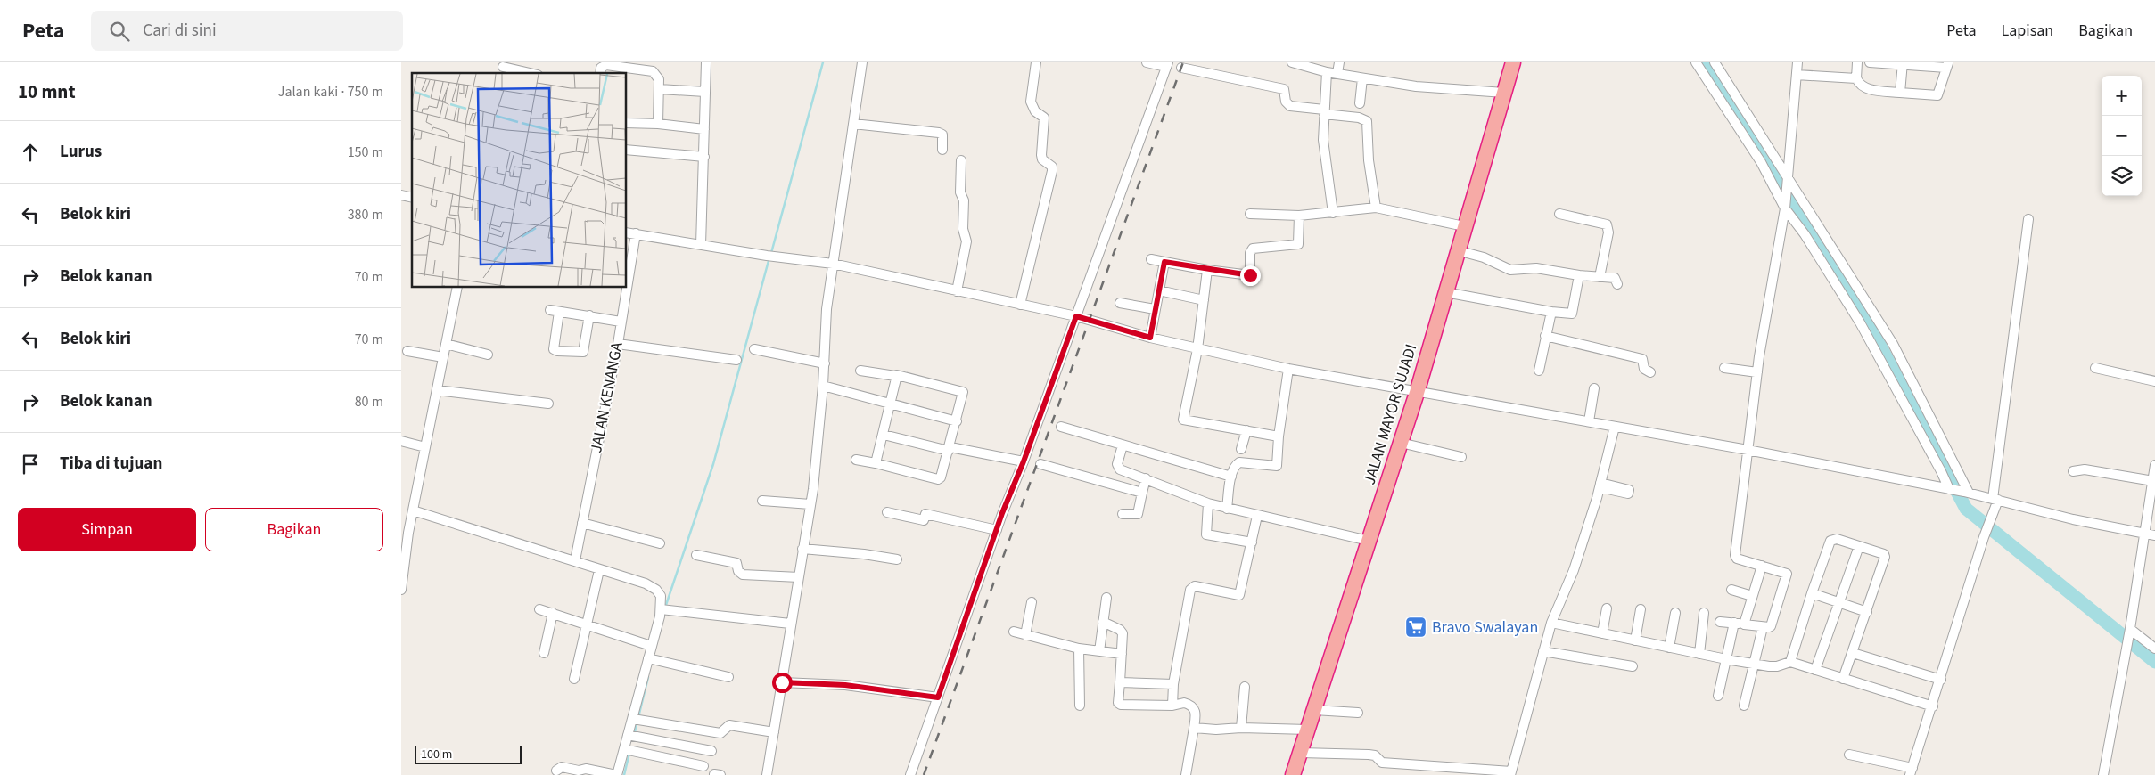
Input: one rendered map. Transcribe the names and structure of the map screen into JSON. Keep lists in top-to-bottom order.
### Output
{
  "streets": {
    "highway": ["JALAN MAYOR SUJADI"],
    "street": ["JALAN KENANGA"]
  },
  "places": {
    "supermarket": ["Bravo Swalayan"]
  },
  "scale_bar": "100 m",
  "page": {
    "header": "Peta",
    "search": "Cari di sini",
    "nav": ["Peta", "Lapisan", "Bagikan"],
    "heading": ["10 mnt", "Jalan kaki · 750 m"],
    "map_buttons": ["+", "−"],
    "list": [
      ["Lurus", "150 m"],
      ["Belok kiri", "380 m"],
      ["Belok kanan", "70 m"],
      ["Belok kiri", "70 m"],
      ["Belok kanan", "80 m"],
      "Tiba di tujuan"
    ],
    "buttons": ["Simpan", "Bagikan"],
    "scale": "100 m"
  }
}
